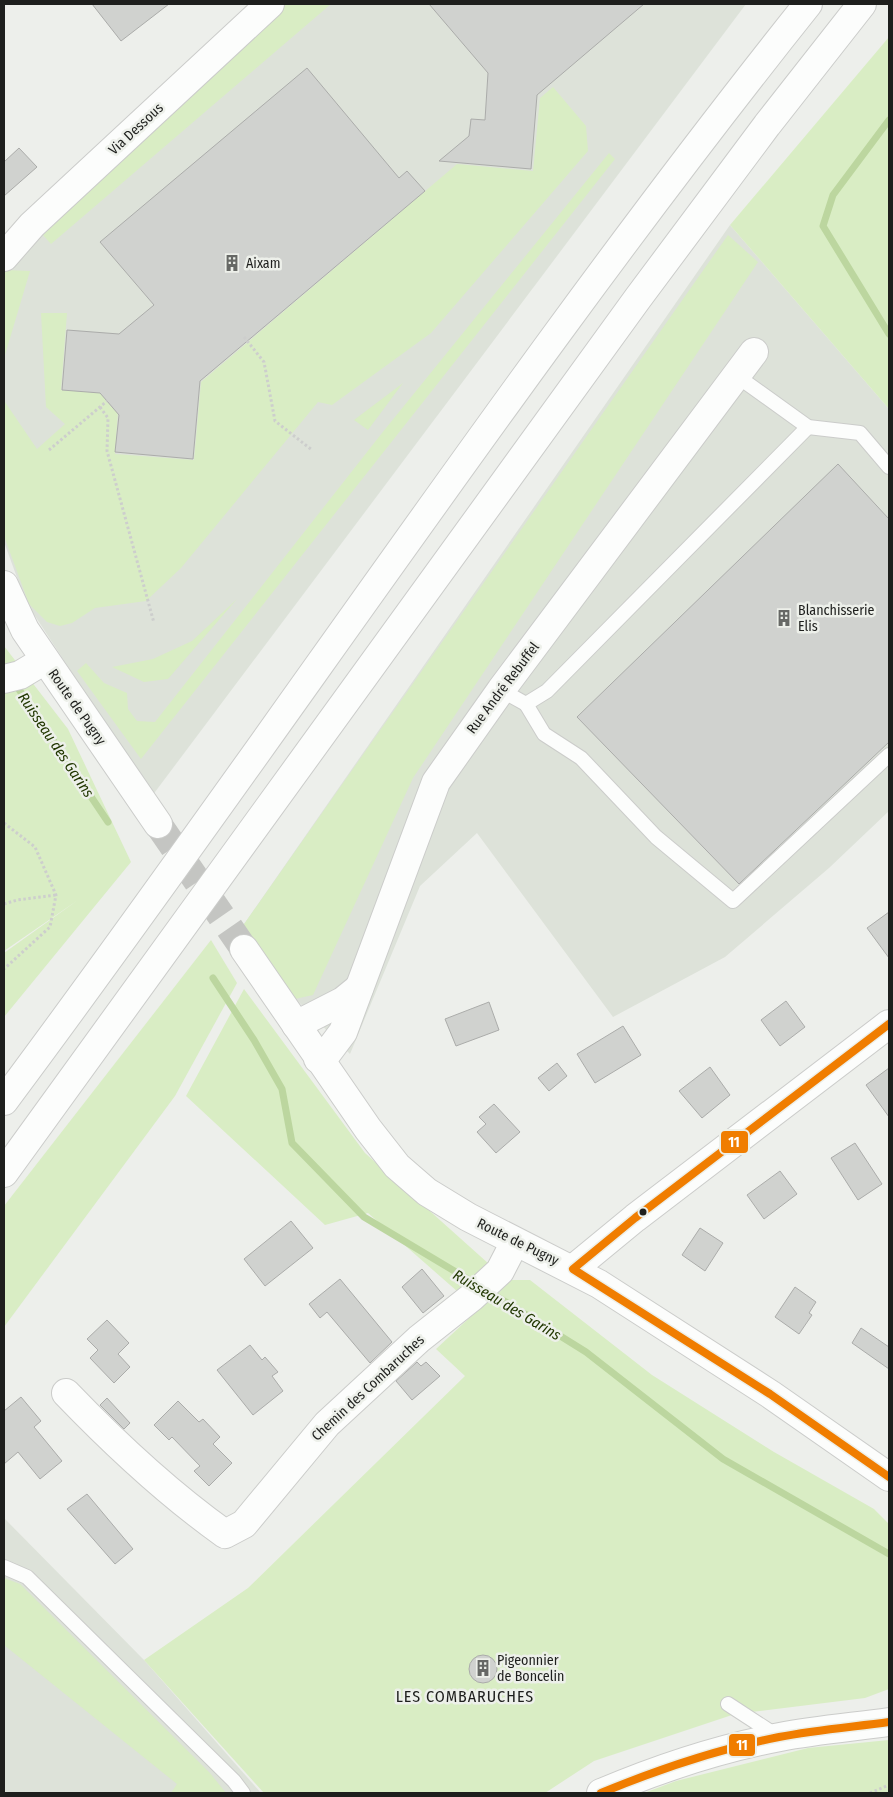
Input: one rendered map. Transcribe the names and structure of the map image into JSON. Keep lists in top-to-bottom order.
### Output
{
  "streets": {
    "main road": [
      "Via Dessous",
      "Rue André Rebuffel",
      "Route de Pugny",
      "Chemin des Combaruches"
    ]
  },
  "crossings": [
    ["Rue André Rebuffel", "Route de Pugny"],
    ["Route de Pugny", "Chemin des Combaruches"]
  ],
  "districts": ["LES COMBARUCHES"],
  "water": ["Ruisseau des Garins"],
  "places": {
    "building": ["Aixam", "Blanchisserie Elis", "Pigeonnier de Boncelin"]
  },
  "lines": ["transit line 11"]
}
